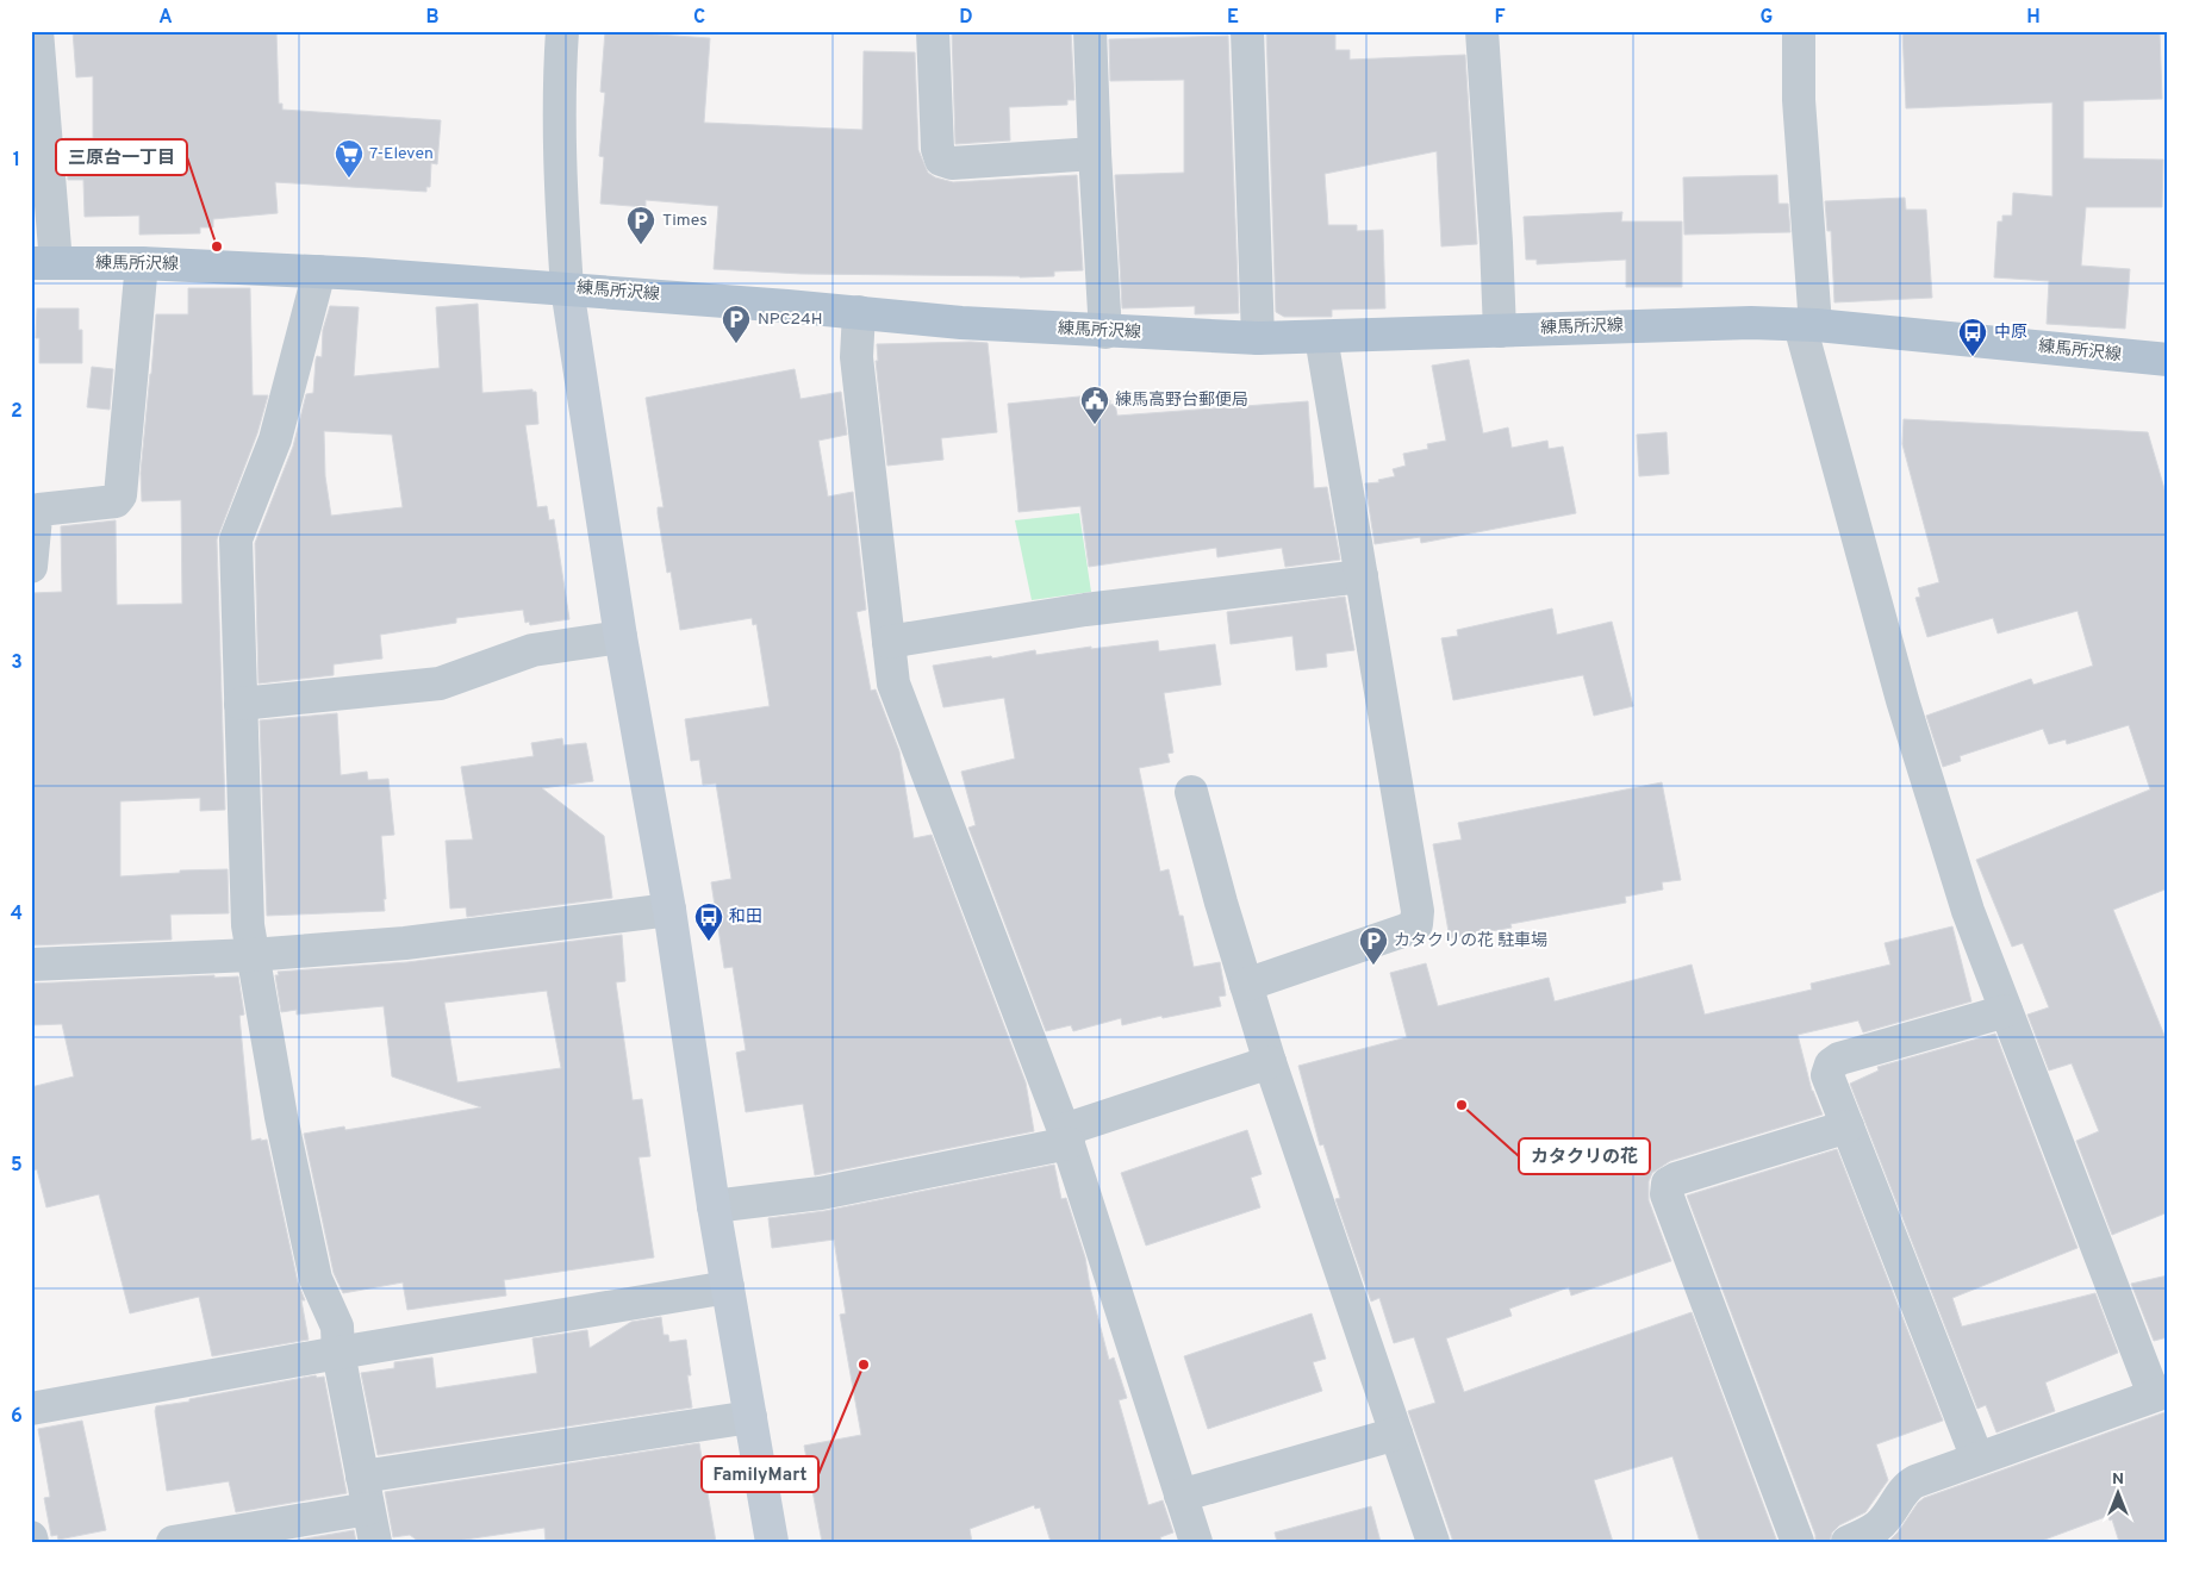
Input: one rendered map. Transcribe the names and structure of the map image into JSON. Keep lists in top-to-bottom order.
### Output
{
  "streets": {
    "main road": ["練馬所沢線"]
  },
  "places": {
    "supermarket": ["7-Eleven"],
    "parking": ["Times", "NPC24H", "カタクリの花 駐車場"],
    "other": ["三原台一丁目", "カタクリの花", "FamilyMart"],
    "bus stop": ["中原", "和田"],
    "public building": ["練馬高野台郵便局"]
  },
  "north": "top",
  "grid": {
    "columns": [
      "A",
      "B",
      "C",
      "D",
      "E",
      "F",
      "G",
      "H"
    ],
    "rows": [
      "1",
      "2",
      "3",
      "4",
      "5",
      "6"
    ]
  }
}
